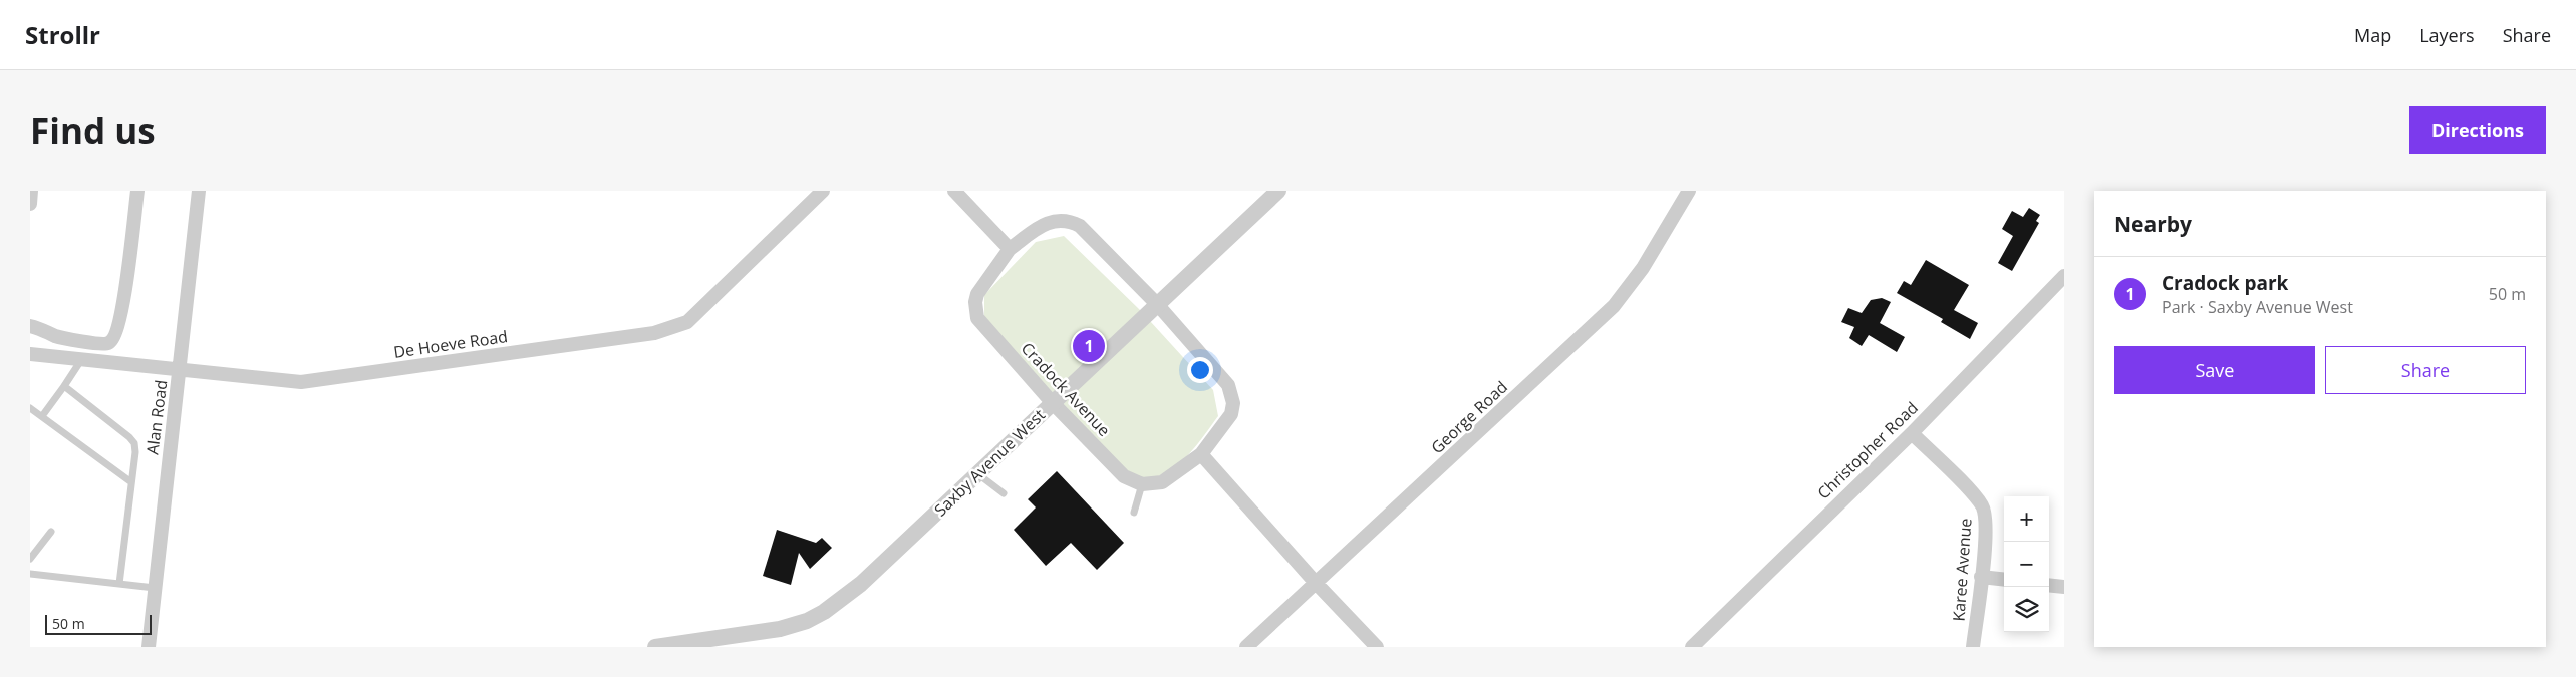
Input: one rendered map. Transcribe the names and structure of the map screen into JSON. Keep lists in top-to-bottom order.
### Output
{
  "streets": {
    "street": [
      "De Hoeve Road",
      "Cradock Avenue",
      "Alan Road",
      "George Road",
      "Christopher Road",
      "Saxby Avenue West",
      "Karee Avenue"
    ]
  },
  "crossings": [
    ["De Hoeve Road", "Alan Road"],
    ["Cradock Avenue", "Saxby Avenue West"],
    ["Christopher Road", "Karee Avenue"]
  ],
  "scale_bar": "50 m",
  "page": {
    "header": "Strollr",
    "nav": ["Map", "Layers", "Share"],
    "buttons": [
      "Directions",
      ["Save", "Share"]
    ],
    "title": "Find us",
    "heading": "Nearby",
    "list": [
      {
        "mark": "1",
        "name": "Cradock park",
        "note": "Park · Saxby Avenue West",
        "value": "50 m"
      }
    ],
    "pins": "1",
    "map_buttons": ["+", "−"],
    "scale": "50 m"
  }
}
